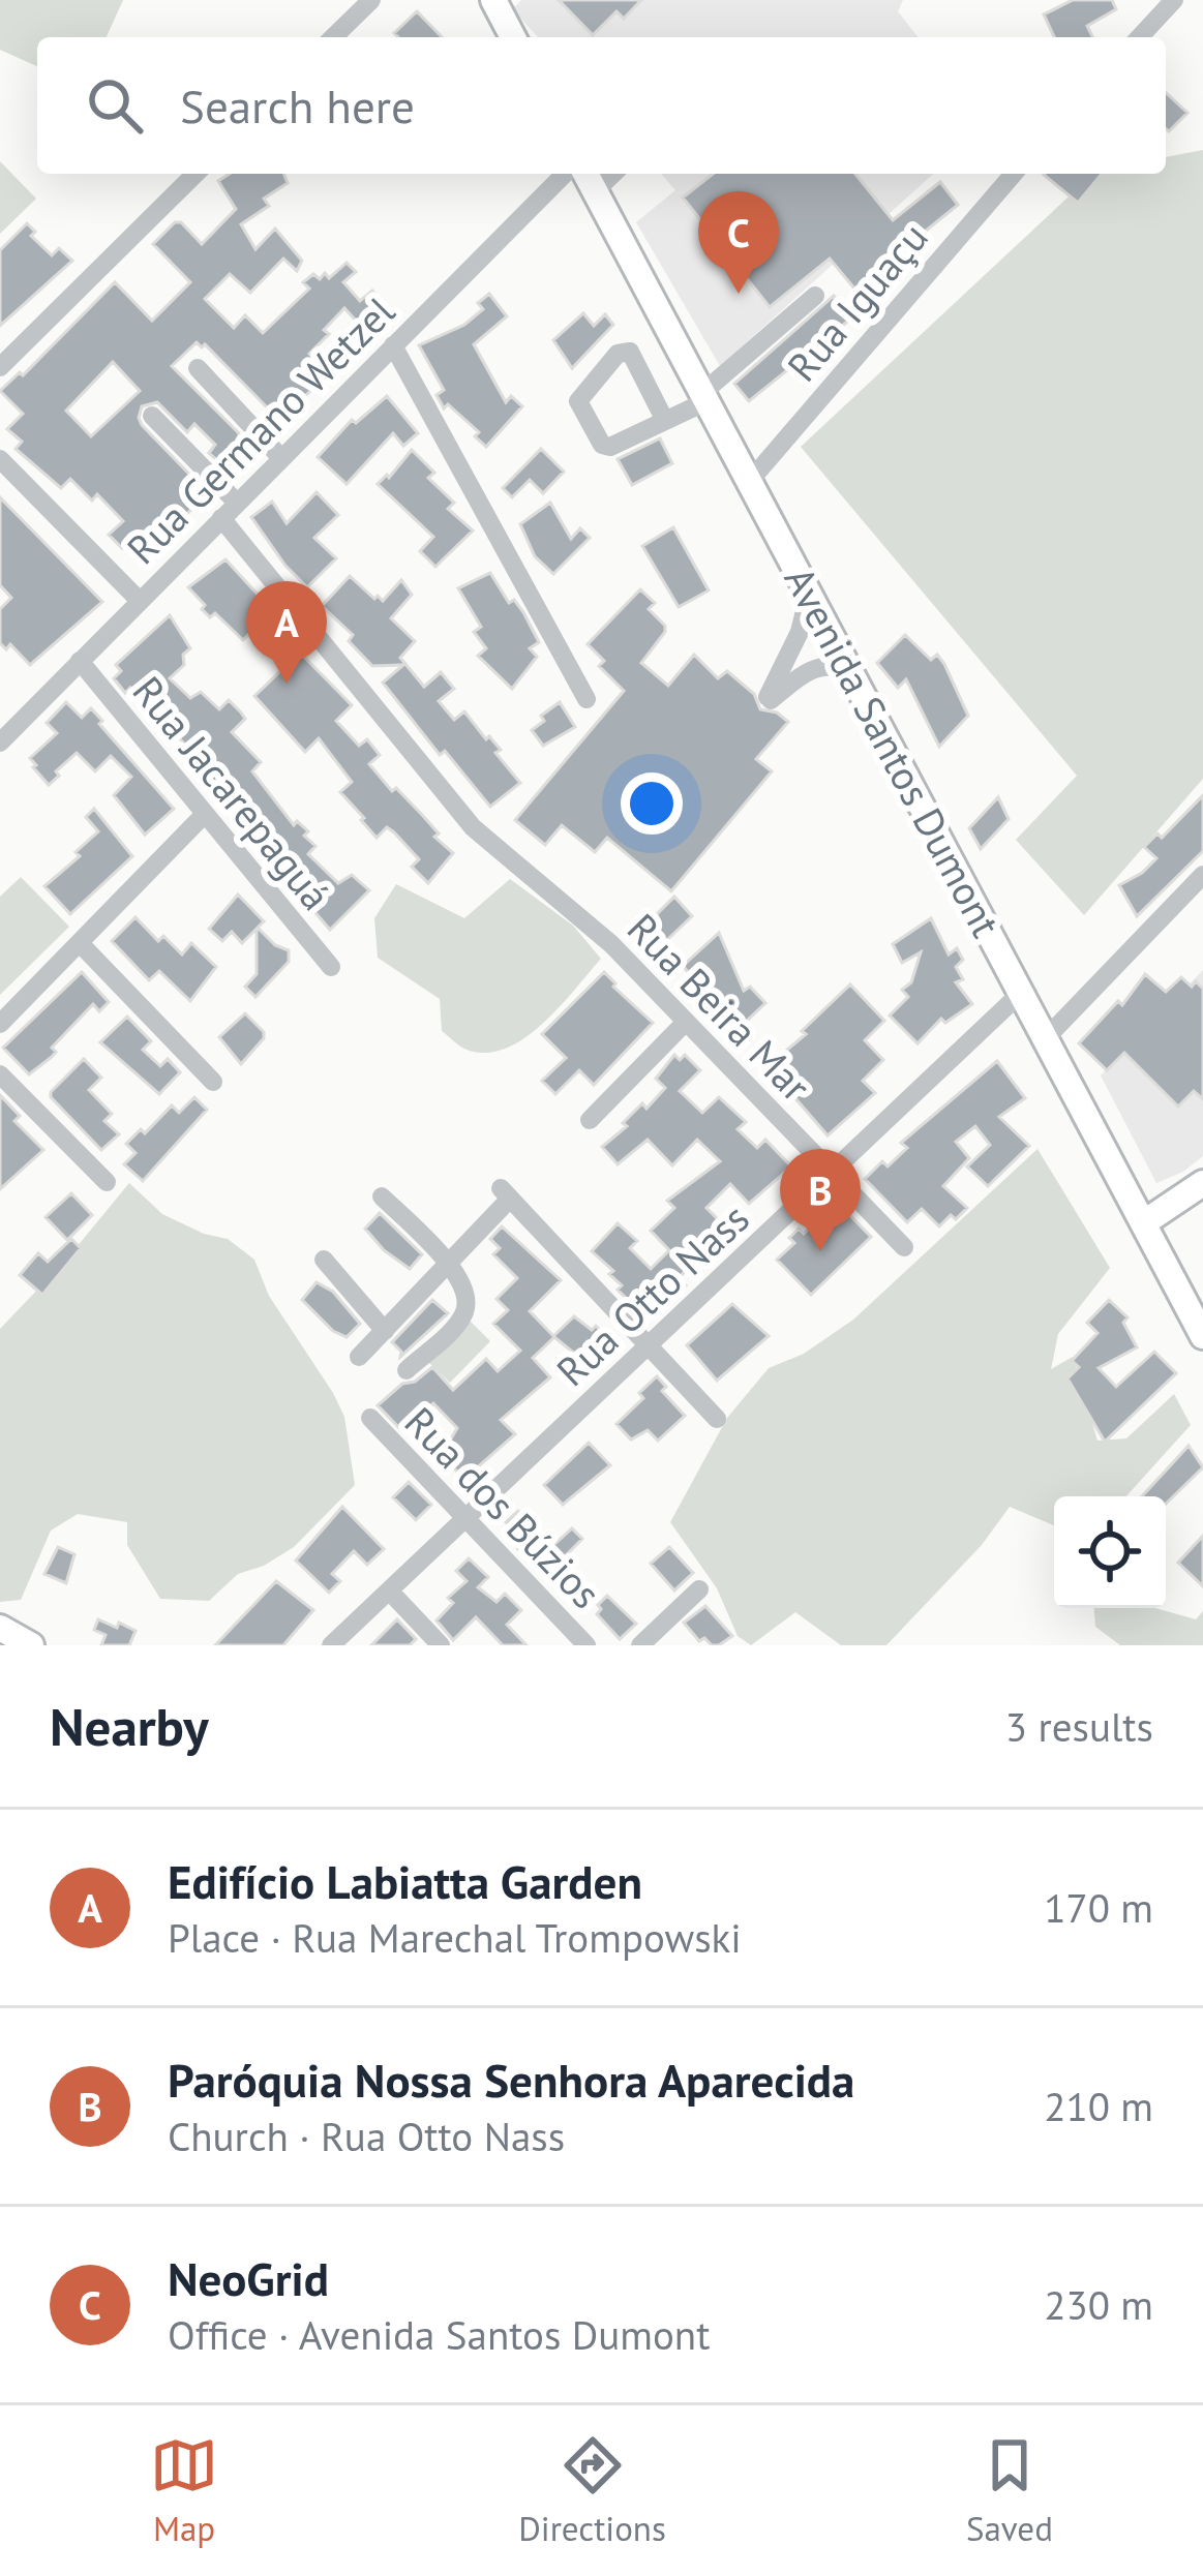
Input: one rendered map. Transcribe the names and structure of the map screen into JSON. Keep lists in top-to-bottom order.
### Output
{
  "streets": {
    "main road": ["Avenida Santos Dumont"],
    "street": [
      "Rua Iguaçu",
      "Rua Germano Wetzel",
      "Rua Jacarepaguá",
      "Rua Beira Mar",
      "Rua Otto Nass",
      "Rua dos Búzios"
    ]
  },
  "crossings": [
    ["Rua Iguaçu", "Avenida Santos Dumont"],
    ["Rua Germano Wetzel", "Rua Jacarepaguá"],
    ["Rua Germano Wetzel", "Rua Beira Mar"],
    ["Avenida Santos Dumont", "Rua Otto Nass"],
    ["Rua Beira Mar", "Rua Otto Nass"],
    ["Rua Otto Nass", "Rua dos Búzios"]
  ],
  "page": {
    "search": "Search here",
    "pins": ["C", "A", "B"],
    "heading": ["Nearby", "3 results"],
    "list": [
      {
        "mark": "A",
        "name": "Edifício Labiatta Garden",
        "note": "Place · Rua Marechal Trompowski",
        "value": "170 m"
      },
      {
        "mark": "B",
        "name": "Paróquia Nossa Senhora Aparecida",
        "note": "Church · Rua Otto Nass",
        "value": "210 m"
      },
      {
        "mark": "C",
        "name": "NeoGrid",
        "note": "Office · Avenida Santos Dumont",
        "value": "230 m"
      }
    ],
    "nav": ["Map", "Directions", "Saved"]
  }
}
